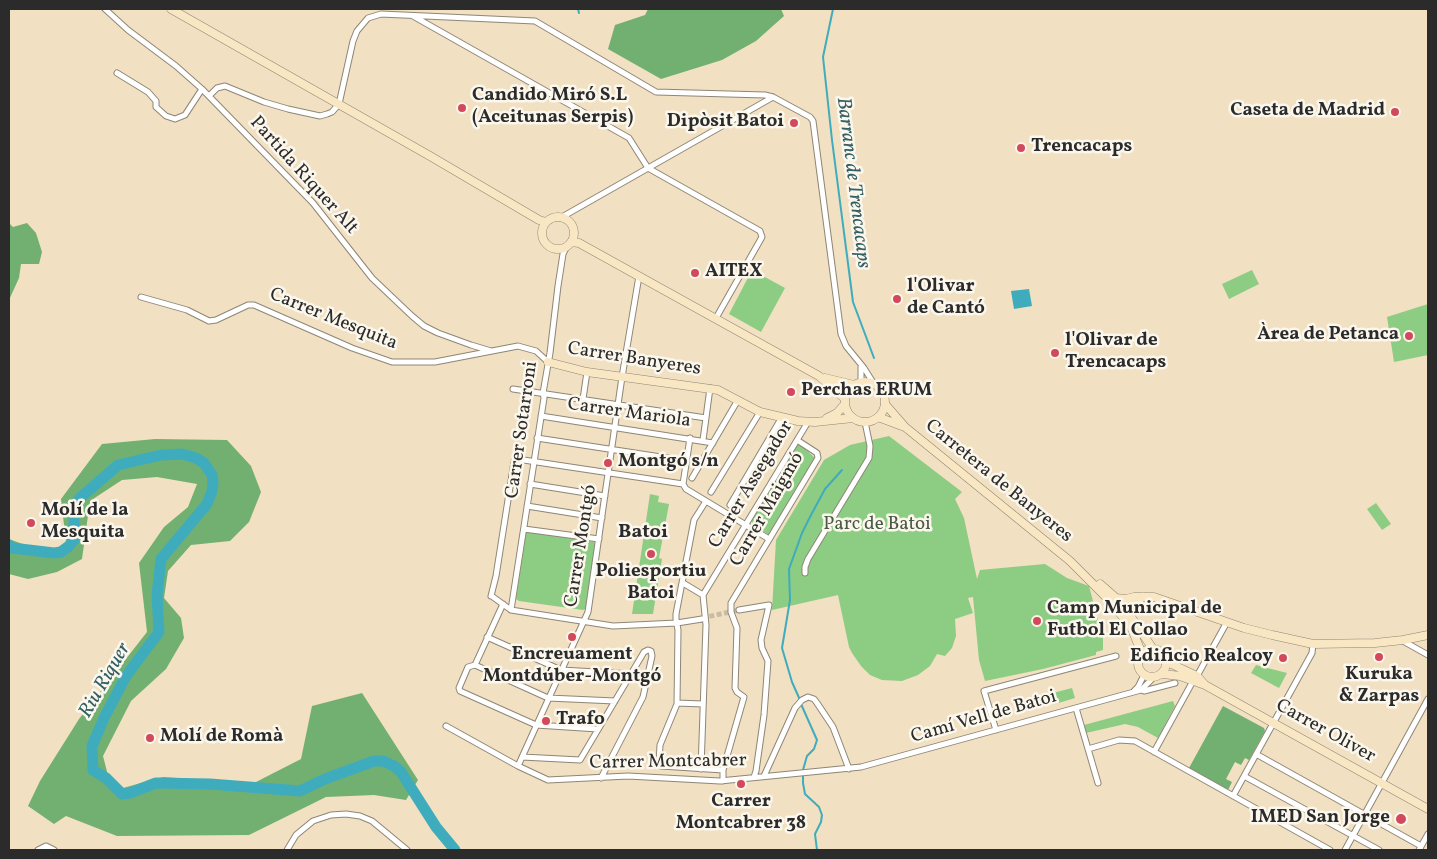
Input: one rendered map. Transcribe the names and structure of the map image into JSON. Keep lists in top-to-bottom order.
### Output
{
  "streets": {
    "main road": ["Carrer Banyeres", "Carretera de Banyeres", "Carrer Oliver"],
    "street": [
      "Partida Riquer Alt",
      "Carrer Mesquita",
      "Carrer Mariola",
      "Carrer Sotarroni",
      "Carrer Assegador",
      "Carrer Maigmó",
      "Carrer Montgó",
      "Camí Vell de Batoi",
      "Carrer Montcabrer"
    ]
  },
  "crossings": [
    ["Partida Riquer Alt", "Carrer Banyeres"],
    ["Carrer Mesquita", "Carrer Banyeres"],
    ["Carrer Banyeres", "Carrer Sotarroni"],
    ["Carrer Banyeres", "Carretera de Banyeres"],
    ["Carrer Banyeres", "Carrer Assegador"],
    ["Carrer Banyeres", "Carrer Montgó"],
    ["Carrer Mariola", "Carrer Sotarroni"],
    ["Carrer Mariola", "Carrer Montgó"],
    ["Carretera de Banyeres", "Carrer Oliver"],
    ["Carrer Assegador", "Carrer Maigmó"],
    ["Carrer Maigmó", "Carrer Montcabrer"],
    ["Carrer Montgó", "Carrer Montcabrer"],
    ["Camí Vell de Batoi", "Carrer Montcabrer"]
  ],
  "districts": ["Batoi"],
  "water": ["Barranc de Trencacaps", "Riu Riquer"],
  "parks": ["Parc de Batoi"],
  "places": [
    "Candido Miró S.L (Aceitunas Serpis)",
    "Caseta de Madrid",
    "Dipòsit Batoi",
    "Trencacaps",
    "AITEX",
    "l'Olivar de Cantó",
    "Àrea de Petanca",
    "l'Olivar de Trencacaps",
    "Perchas ERUM",
    "Montgó s/n",
    "Molí de la Mesquita",
    "Poliesportiu Batoi",
    "Camp Municipal de Futbol El Collao",
    "Encreuament Montdúber-Montgó",
    "Kuruka & Zarpas",
    "Edificio Realcoy",
    "Trafo",
    "Molí de Romà",
    "Carrer Montcabrer 38",
    "IMED San Jorge"
  ]
}
